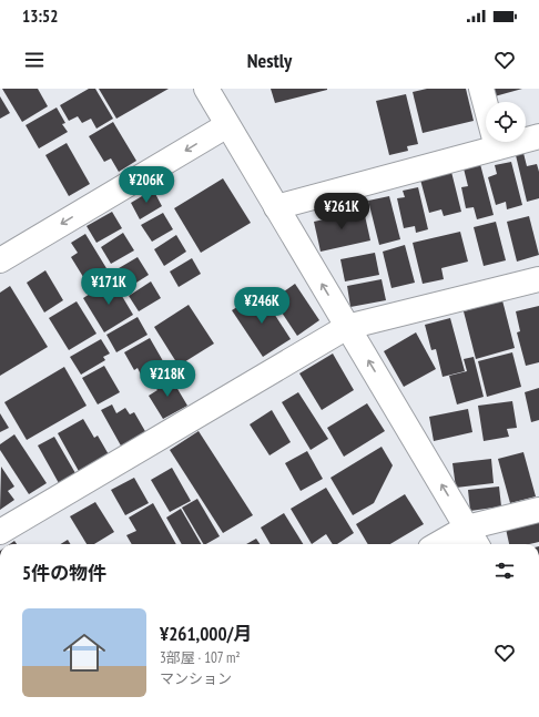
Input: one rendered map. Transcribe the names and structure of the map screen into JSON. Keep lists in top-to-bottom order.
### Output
{
  "page": {
    "status": "13:52",
    "header": "Nestly",
    "price": [
      "¥206K",
      "¥261K",
      "¥171K",
      "¥246K",
      "¥218K"
    ],
    "heading": "5件の物件",
    "list": [
      {
        "name": "¥261,000/月",
        "note": "3部屋 · 107 m² · マンション"
      }
    ]
  }
}
